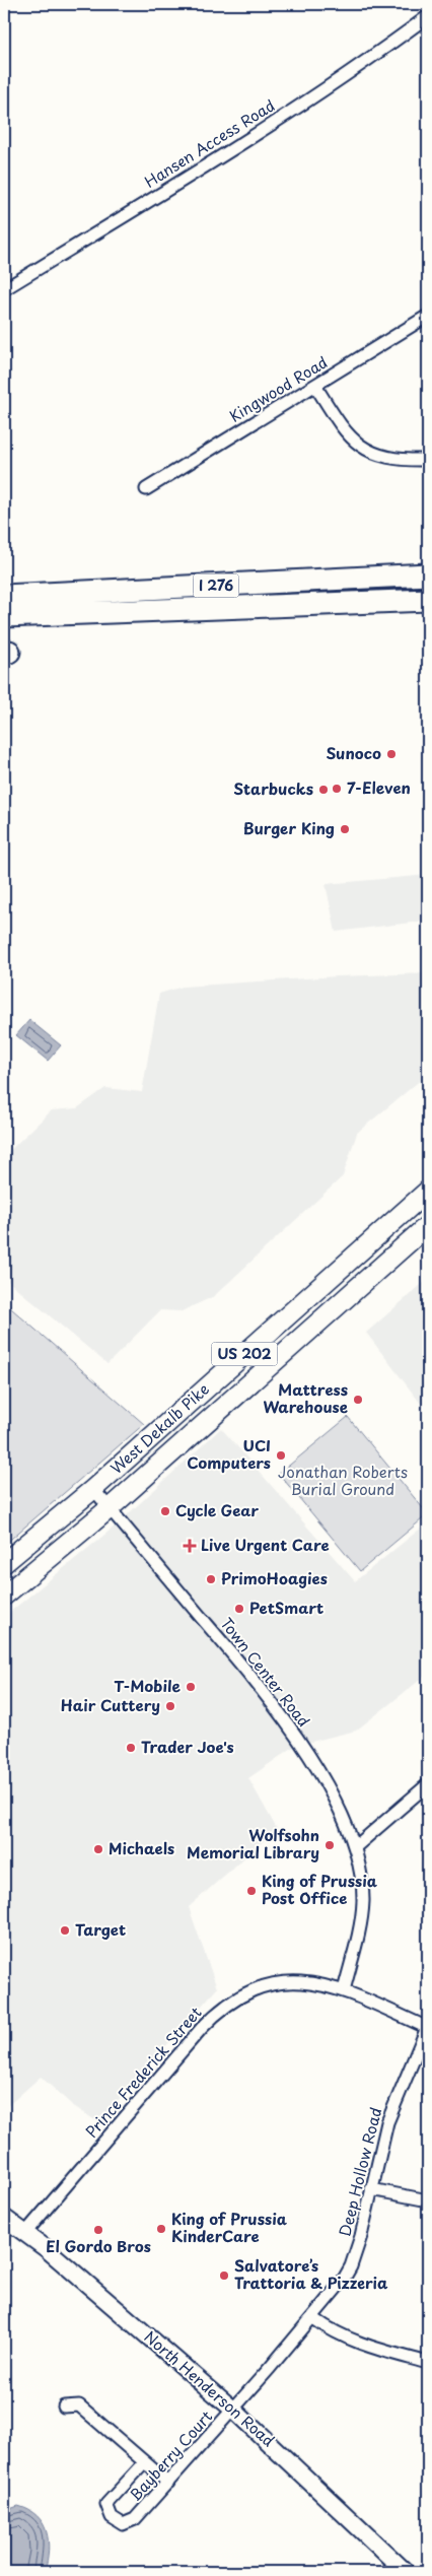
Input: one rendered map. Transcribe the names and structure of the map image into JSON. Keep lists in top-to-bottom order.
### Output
{
  "streets": {
    "highway": ["I 276", "US 202", "West Dekalb Pike"],
    "main road": ["North Henderson Road"],
    "street": [
      "Hansen Access Road",
      "Kingwood Road",
      "Town Center Road",
      "Prince Frederick Street",
      "Deep Hollow Road",
      "Bayberry Court"
    ]
  },
  "crossings": [
    ["West Dekalb Pike", "Town Center Road"],
    ["Town Center Road", "Prince Frederick Street"],
    ["Prince Frederick Street", "Deep Hollow Road"],
    ["Prince Frederick Street", "North Henderson Road"],
    ["Deep Hollow Road", "North Henderson Road"],
    ["Deep Hollow Road", "Bayberry Court"],
    ["North Henderson Road", "Bayberry Court"]
  ],
  "parks": ["Jonathan Roberts Burial Ground"],
  "places": {
    "other": [
      "Sunoco",
      "7-Eleven",
      "Starbucks",
      "Burger King",
      "Mattress Warehouse",
      "UCI Computers",
      "Cycle Gear",
      "PrimoHoagies",
      "PetSmart",
      "T-Mobile",
      "Hair Cuttery",
      "Trader Joe's",
      "Wolfsohn Memorial Library",
      "Michaels",
      "King of Prussia Post Office",
      "Target",
      "King of Prussia KinderCare",
      "El Gordo Bros",
      "Salvatore’s Trattoria & Pizzeria"
    ],
    "health": ["Live Urgent Care"]
  }
}
